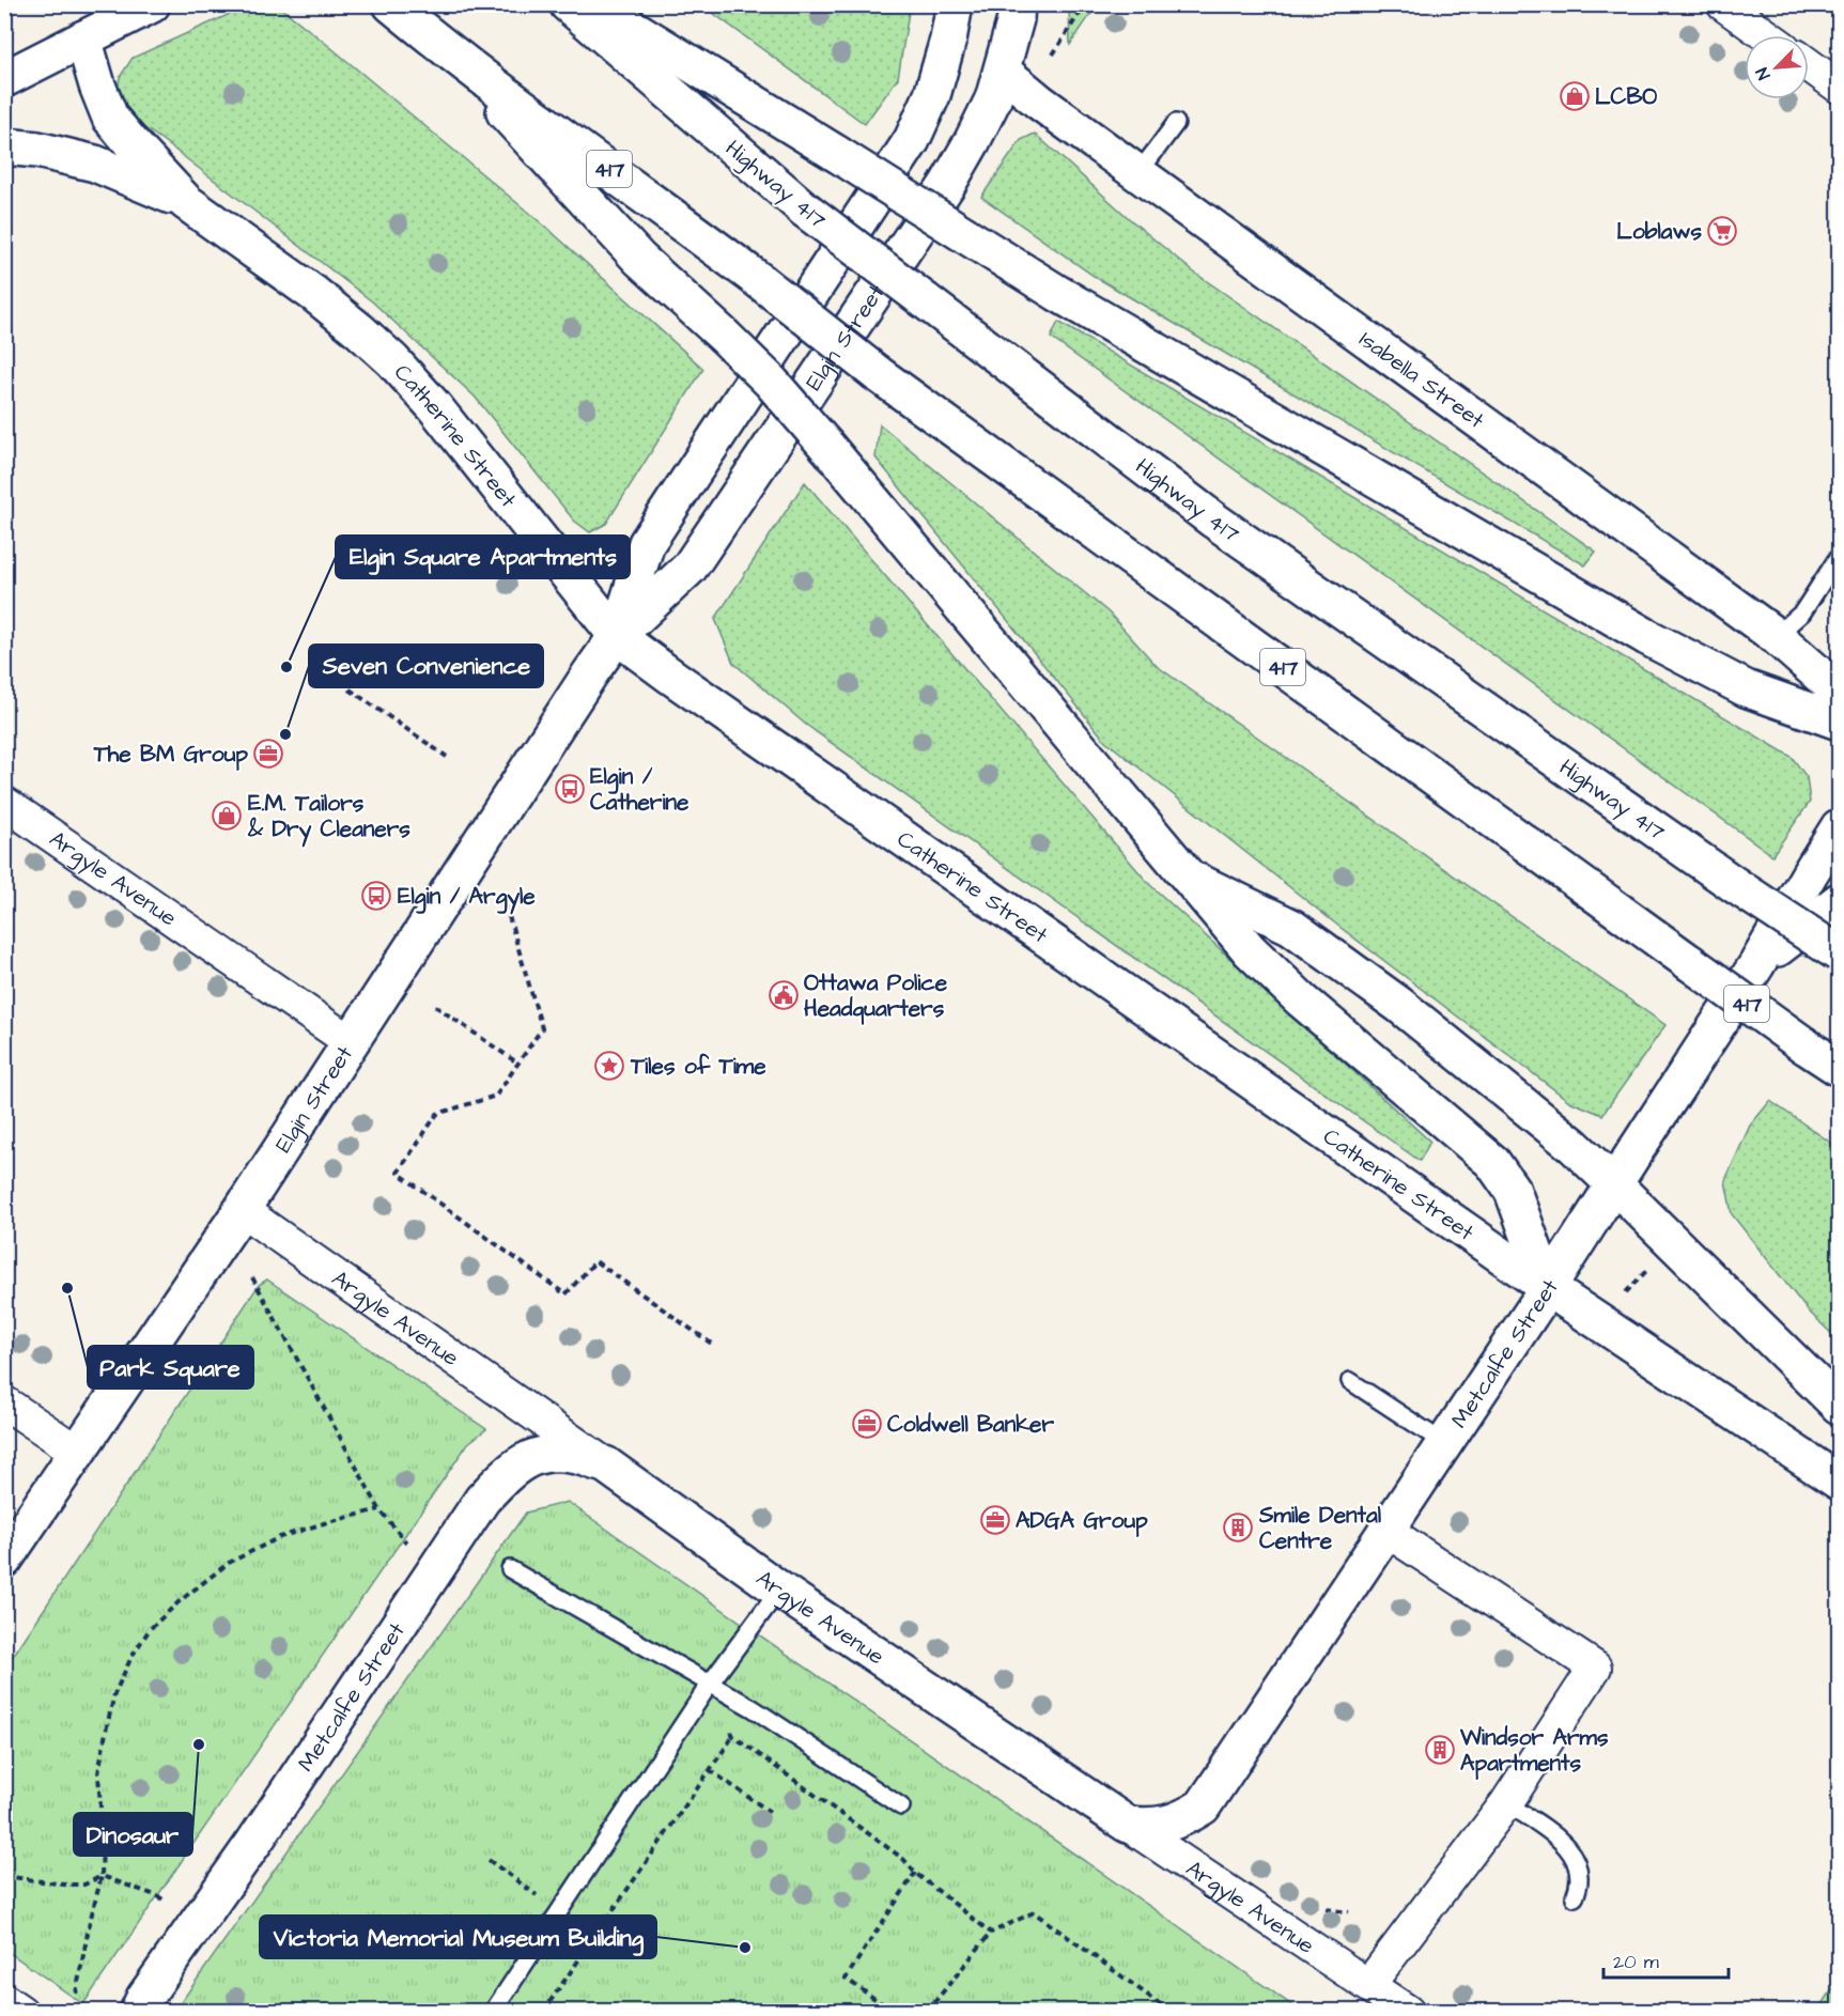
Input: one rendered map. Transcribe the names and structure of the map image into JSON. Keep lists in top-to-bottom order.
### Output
{
  "streets": {
    "main road": [
      "417",
      "Highway 417",
      "Elgin Street",
      "Isabella Street",
      "Catherine Street",
      "Argyle Avenue",
      "Metcalfe Street"
    ]
  },
  "crossings": [
    ["Elgin Street", "Isabella Street"],
    ["Elgin Street", "Catherine Street"],
    ["Elgin Street", "Argyle Avenue"],
    ["Catherine Street", "Metcalfe Street"],
    ["Argyle Avenue", "Metcalfe Street"]
  ],
  "places": {
    "shop": ["LCBO", "E.M. Tailors & Dry Cleaners"],
    "supermarket": ["Loblaws"],
    "other": [
      "Elgin Square Apartments",
      "Seven Convenience",
      "Park Square",
      "Dinosaur",
      "Victoria Memorial Museum Building"
    ],
    "office": ["The BM Group", "Coldwell Banker", "ADGA Group"],
    "bus stop": ["Elgin / Catherine", "Elgin / Argyle"],
    "public building": ["Ottawa Police Headquarters"],
    "place": ["Tiles of Time"],
    "building": ["Smile Dental Centre", "Windsor Arms Apartments"]
  },
  "scale_bar": "20 m",
  "north": "bottom left"
}
